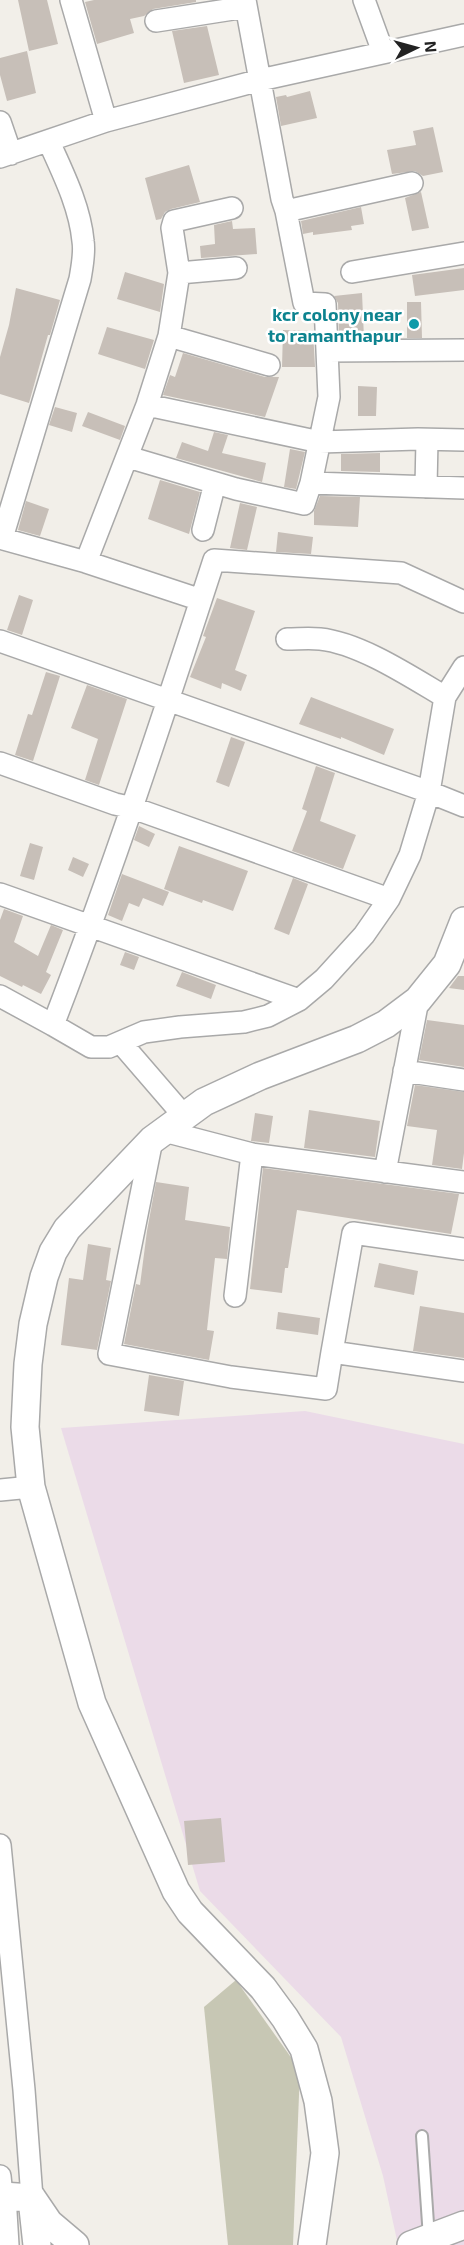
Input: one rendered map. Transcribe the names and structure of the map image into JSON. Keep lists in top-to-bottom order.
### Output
{
  "places": ["kcr colony near to ramanthapur"],
  "north": "right"
}
